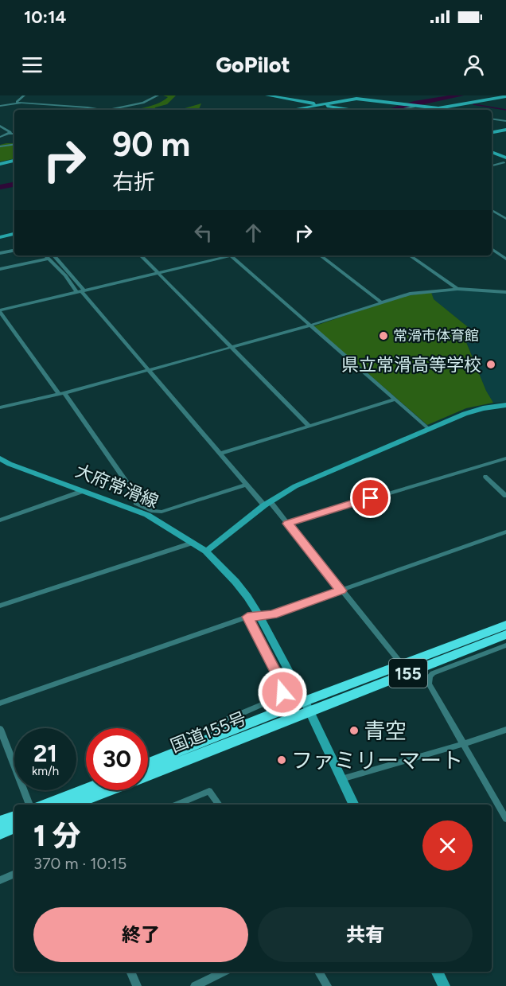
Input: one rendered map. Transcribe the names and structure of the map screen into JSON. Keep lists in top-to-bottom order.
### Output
{
  "streets": {
    "highway": ["155", "国道155号"],
    "street": ["大府常滑線"]
  },
  "crossings": [
    ["大府常滑線", "国道155号"]
  ],
  "places": [
    "常滑市体育館",
    "県立常滑高等学校",
    "青空",
    "ファミリーマート"
  ],
  "page": {
    "status": "10:14",
    "header": "GoPilot",
    "turn": ["90 m", "右折"],
    "speed": "21 km/h",
    "limit": "30",
    "heading": ["1 分", "370 m · 10:15"],
    "buttons": ["終了", "共有"]
  }
}
